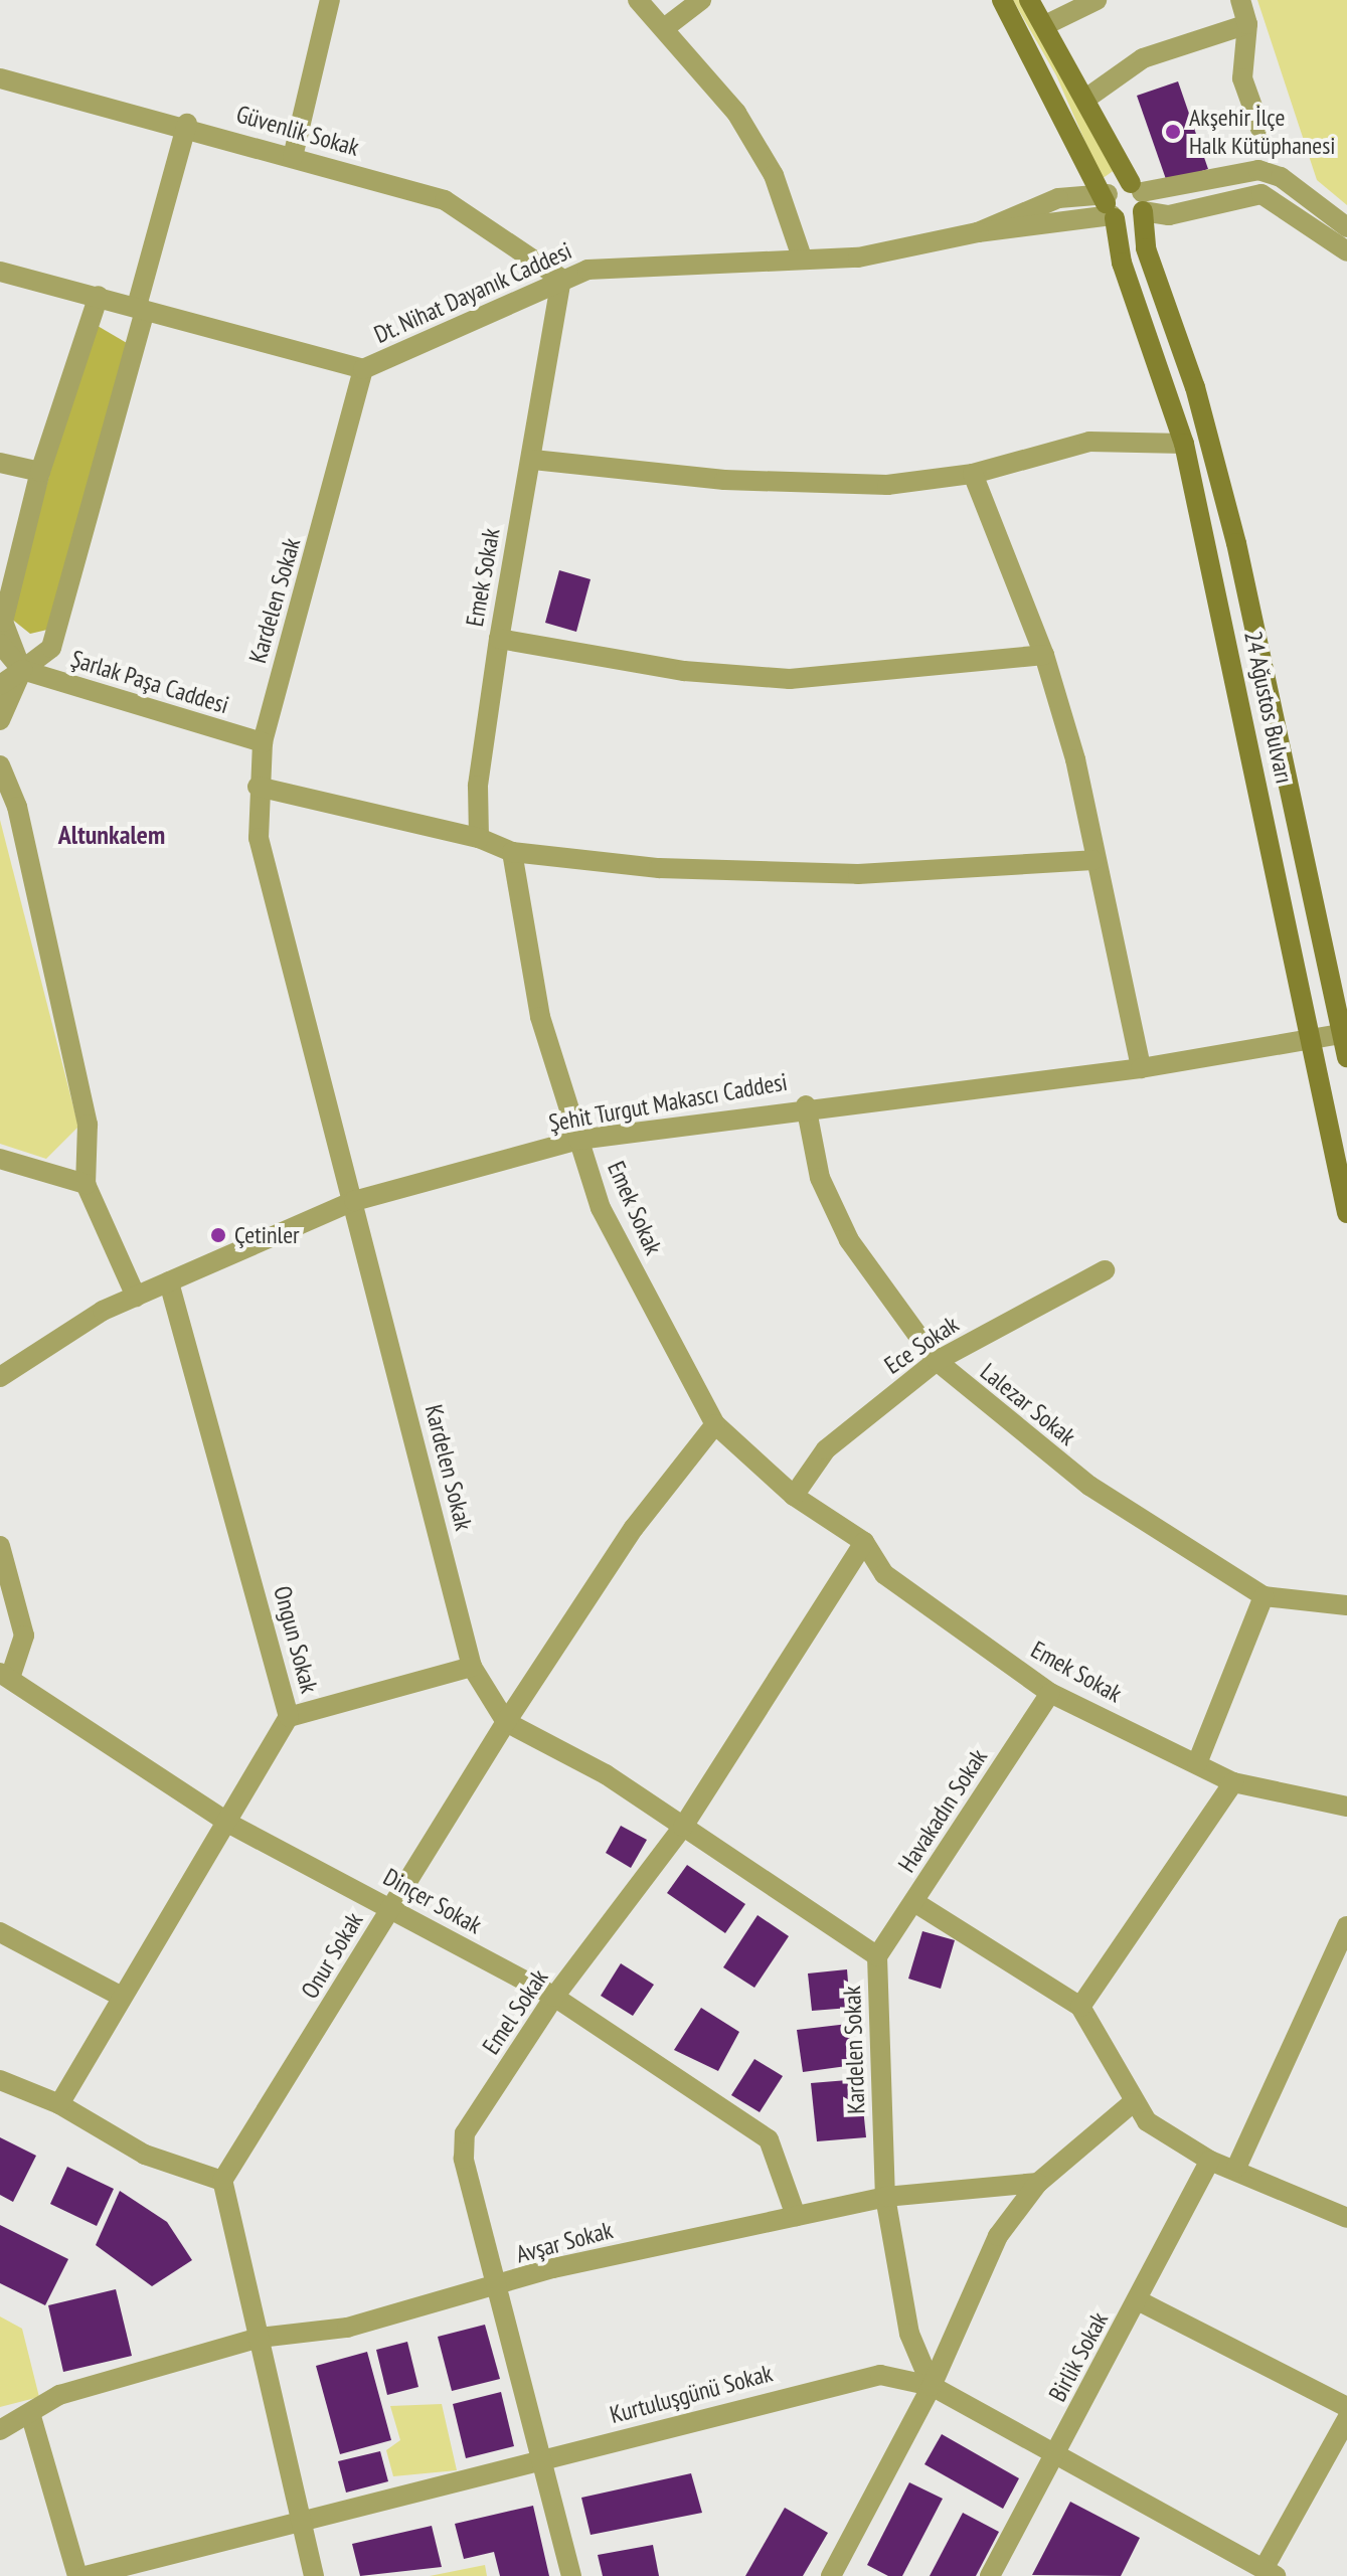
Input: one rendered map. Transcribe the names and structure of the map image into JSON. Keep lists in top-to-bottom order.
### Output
{
  "streets": {
    "main road": ["24 Ağustos Bulvarı"],
    "street": [
      "Güvenlik Sokak",
      "Dt. Nihat Dayanık Caddesi",
      "Emek Sokak",
      "Kardelen Sokak",
      "Şarlak Paşa Caddesi",
      "Şehit Turgut Makascı Caddesi",
      "Ece Sokak",
      "Lalezar Sokak",
      "Ongun Sokak",
      "Havakadın Sokak",
      "Dinçer Sokak",
      "Onur Sokak",
      "Emel Sokak",
      "Avşar Sokak",
      "Birlik Sokak",
      "Kurtuluşgünü Sokak"
    ]
  },
  "crossings": [
    ["Güvenlik Sokak", "Dt. Nihat Dayanık Caddesi"],
    ["Güvenlik Sokak", "Emek Sokak"],
    ["Dt. Nihat Dayanık Caddesi", "Emek Sokak"],
    ["Dt. Nihat Dayanık Caddesi", "Kardelen Sokak"],
    ["Dt. Nihat Dayanık Caddesi", "24 Ağustos Bulvarı"],
    ["Emek Sokak", "Şehit Turgut Makascı Caddesi"],
    ["Emek Sokak", "Ece Sokak"],
    ["Emek Sokak", "Havakadın Sokak"],
    ["Emek Sokak", "Onur Sokak"],
    ["Emek Sokak", "Emel Sokak"],
    ["Kardelen Sokak", "Şarlak Paşa Caddesi"],
    ["Kardelen Sokak", "Şehit Turgut Makascı Caddesi"],
    ["Kardelen Sokak", "Havakadın Sokak"],
    ["Kardelen Sokak", "Onur Sokak"],
    ["Kardelen Sokak", "Emel Sokak"],
    ["Kardelen Sokak", "Avşar Sokak"],
    ["Kardelen Sokak", "Kurtuluşgünü Sokak"],
    ["24 Ağustos Bulvarı", "Şehit Turgut Makascı Caddesi"],
    ["Şehit Turgut Makascı Caddesi", "Lalezar Sokak"],
    ["Şehit Turgut Makascı Caddesi", "Ongun Sokak"],
    ["Ece Sokak", "Lalezar Sokak"],
    ["Ongun Sokak", "Dinçer Sokak"],
    ["Dinçer Sokak", "Onur Sokak"],
    ["Dinçer Sokak", "Emel Sokak"],
    ["Dinçer Sokak", "Avşar Sokak"],
    ["Emel Sokak", "Avşar Sokak"],
    ["Emel Sokak", "Kurtuluşgünü Sokak"],
    ["Birlik Sokak", "Kurtuluşgünü Sokak"]
  ],
  "districts": ["Altunkalem"],
  "places": ["Akşehir İlçe Halk Kütüphanesi", "Çetinler"]
}
